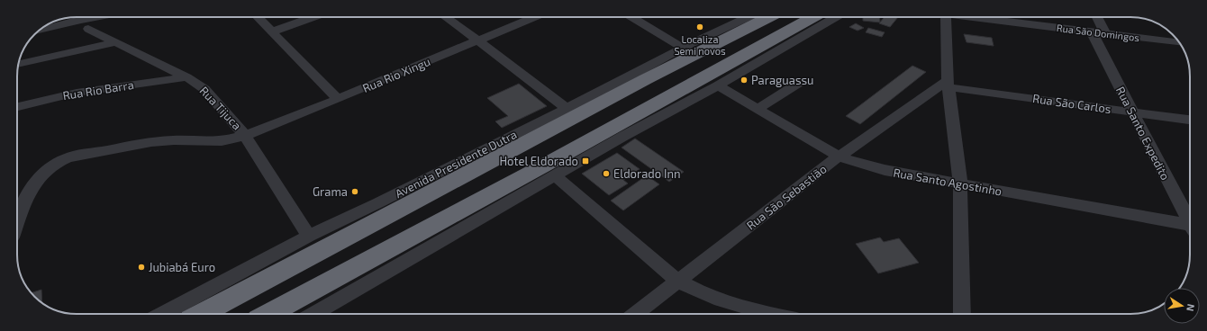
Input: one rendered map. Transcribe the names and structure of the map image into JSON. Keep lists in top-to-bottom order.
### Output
{
  "streets": {
    "highway": ["Avenida Presidente Dutra"],
    "street": [
      "Rua São Domingos",
      "Rua Rio Xingu",
      "Rua Rio Barra",
      "Rua São Carlos",
      "Rua Tijuca",
      "Rua Santo Expedito",
      "Rua Santo Agostinho",
      "Rua São Sebastião"
    ]
  },
  "crossings": [
    ["Rua São Domingos", "Rua Santo Expedito"],
    ["Rua Rio Xingu", "Rua Tijuca"],
    ["Rua Rio Barra", "Rua Tijuca"],
    ["Rua São Carlos", "Rua Santo Expedito"],
    ["Rua São Carlos", "Rua São Sebastião"],
    ["Rua Tijuca", "Avenida Presidente Dutra"],
    ["Rua Santo Agostinho", "Rua São Sebastião"]
  ],
  "places": {
    "other": [
      "Localiza Semi novos",
      "Paraguassu",
      "Eldorado Inn",
      "Grama",
      "Jubiabá Euro"
    ],
    "transit": ["Hotel Eldorado"]
  },
  "north": "right"
}
